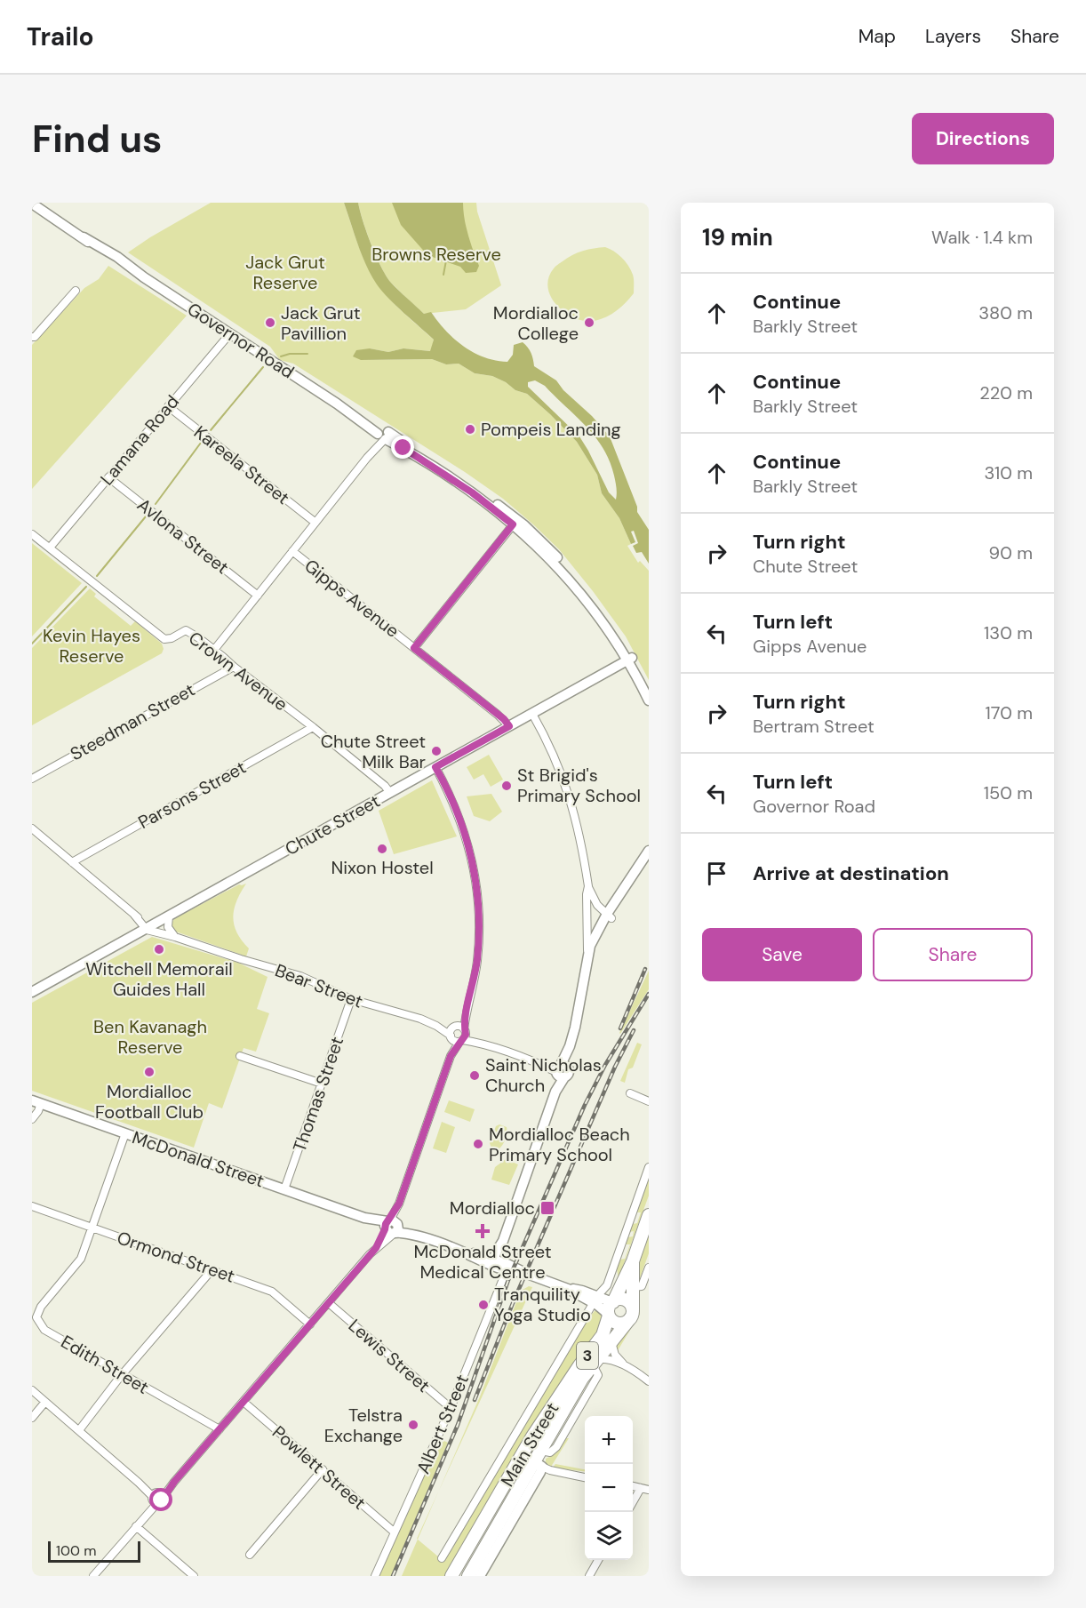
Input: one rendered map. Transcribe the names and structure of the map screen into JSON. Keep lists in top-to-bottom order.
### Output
{
  "streets": {
    "highway": ["3", "Main Street"],
    "street": [
      "Governor Road",
      "Lamana Road",
      "Kareela Street",
      "Avlona Street",
      "Gipps Avenue",
      "Crown Avenue",
      "Steedman Street",
      "Parsons Street",
      "Chute Street",
      "Bear Street",
      "Thomas Street",
      "McDonald Street",
      "Ormond Street",
      "Lewis Street",
      "Edith Street",
      "Albert Street",
      "Powlett Street"
    ]
  },
  "crossings": [
    ["Governor Road", "Lamana Road"],
    ["Governor Road", "Chute Street"],
    ["Lamana Road", "Kareela Street"],
    ["Lamana Road", "Avlona Street"],
    ["Lamana Road", "Crown Avenue"],
    ["Gipps Avenue", "Chute Street"],
    ["Crown Avenue", "Steedman Street"],
    ["Crown Avenue", "Parsons Street"],
    ["Crown Avenue", "Chute Street"],
    ["Parsons Street", "Bear Street"],
    ["Chute Street", "Bear Street"],
    ["Chute Street", "Albert Street"],
    ["Bear Street", "Thomas Street"],
    ["Bear Street", "Albert Street"],
    ["Thomas Street", "McDonald Street"],
    ["McDonald Street", "3"],
    ["McDonald Street", "Edith Street"],
    ["McDonald Street", "Albert Street"],
    ["McDonald Street", "Main Street"],
    ["Ormond Street", "Edith Street"],
    ["Lewis Street", "Albert Street"],
    ["3", "Main Street"],
    ["Albert Street", "Powlett Street"]
  ],
  "parks": [
    "Browns Reserve",
    "Jack Grut Reserve",
    "Kevin Hayes Reserve",
    "Ben Kavanagh Reserve"
  ],
  "places": {
    "other": [
      "Jack Grut Pavillion",
      "Mordialloc College",
      "Pompeis Landing",
      "Chute Street Milk Bar",
      "St Brigid's Primary School",
      "Nixon Hostel",
      "Witchell Memorail Guides Hall",
      "Mordialloc Football Club",
      "Saint Nicholas Church",
      "Mordialloc Beach Primary School",
      "Tranquility Yoga Studio",
      "Telstra Exchange"
    ],
    "transit": ["Mordialloc"],
    "health": ["McDonald Street Medical Centre"]
  },
  "scale_bar": "100 m",
  "page": {
    "header": "Trailo",
    "nav": ["Map", "Layers", "Share"],
    "buttons": [
      "Directions",
      ["Save", "Share"]
    ],
    "title": "Find us",
    "heading": ["19 min", "Walk · 1.4 km"],
    "list": [
      ["Continue", "Barkly Street", "380 m"],
      ["Continue", "Barkly Street", "220 m"],
      ["Continue", "Barkly Street", "310 m"],
      ["Turn right", "Chute Street", "90 m"],
      ["Turn left", "Gipps Avenue", "130 m"],
      ["Turn right", "Bertram Street", "170 m"],
      ["Turn left", "Governor Road", "150 m"],
      "Arrive at destination"
    ],
    "map_buttons": ["+", "−"],
    "scale": "100 m"
  }
}
